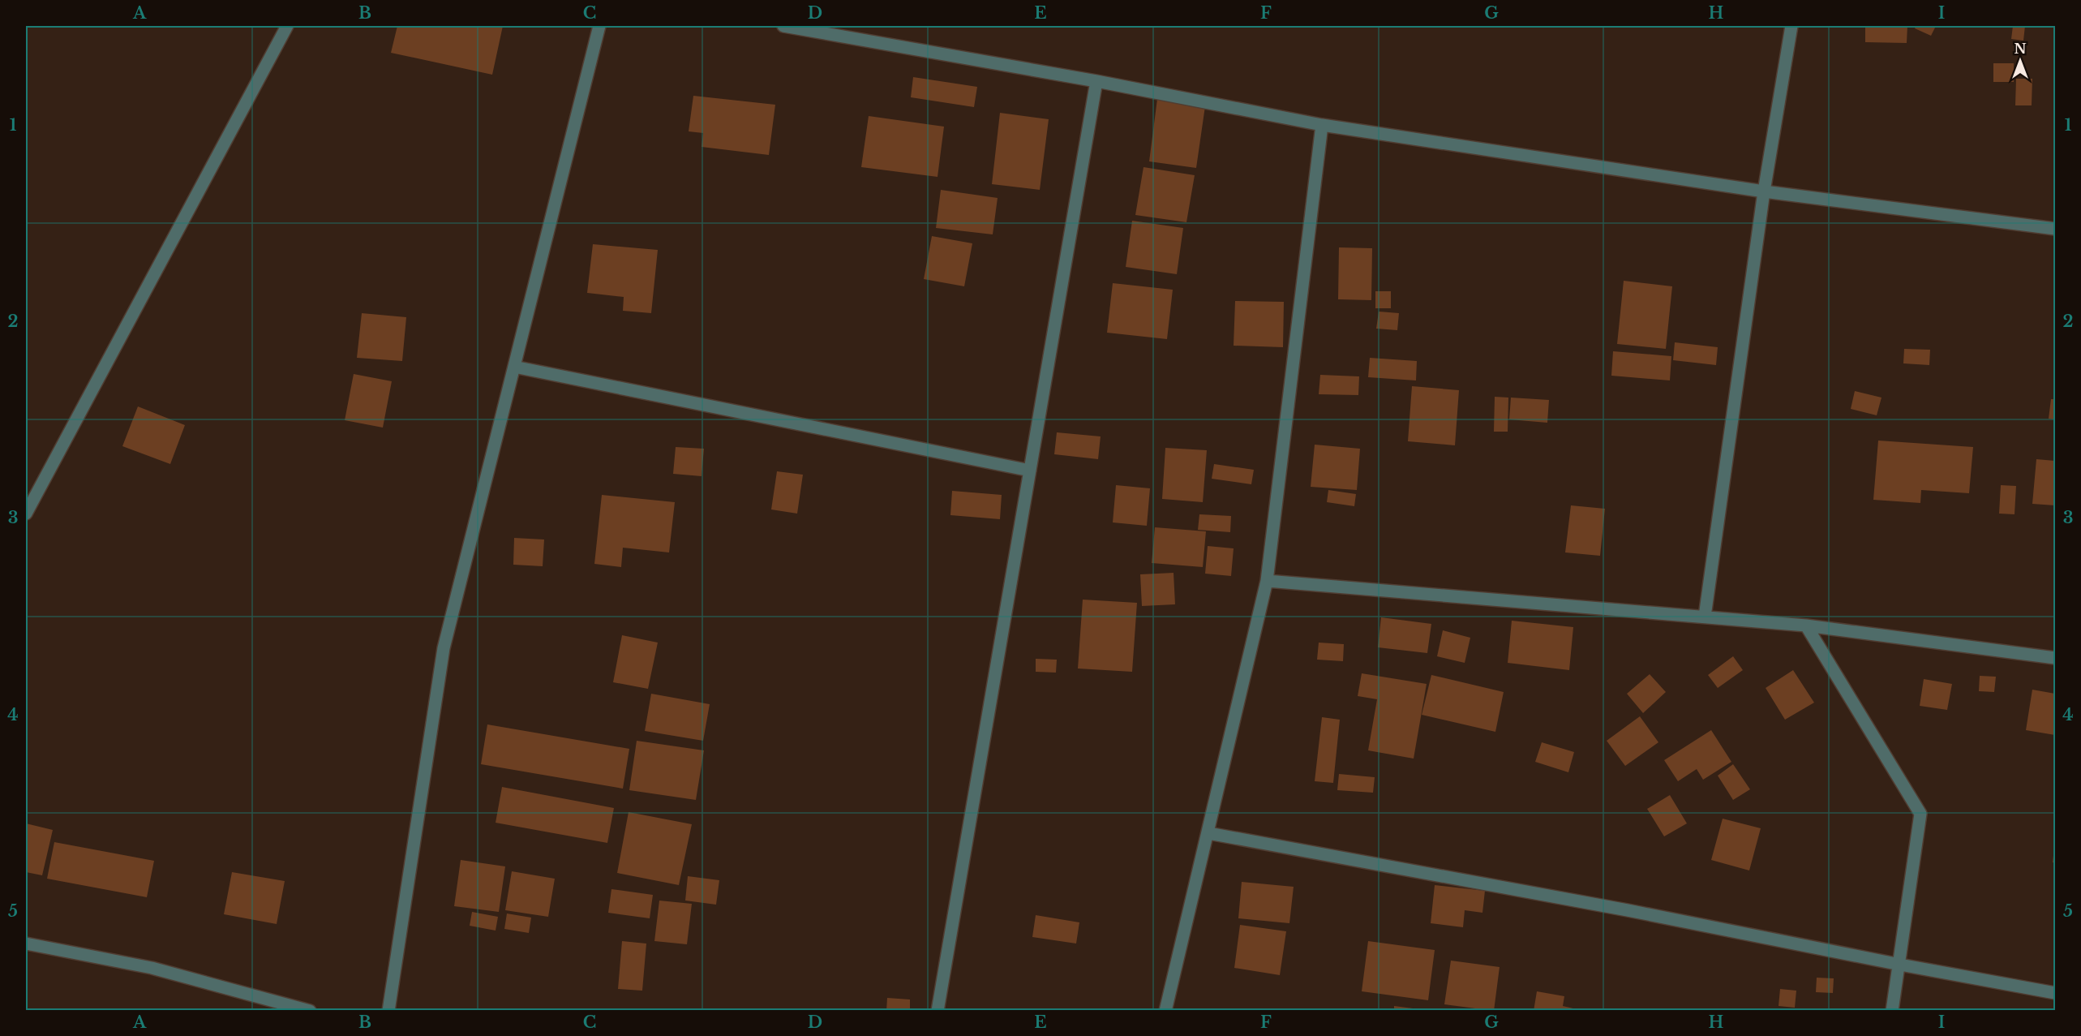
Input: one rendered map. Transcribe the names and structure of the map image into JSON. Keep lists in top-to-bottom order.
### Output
{
  "north": "top",
  "grid": {
    "columns": [
      "A",
      "B",
      "C",
      "D",
      "E",
      "F",
      "G",
      "H",
      "I"
    ],
    "rows": [
      "1",
      "2",
      "3",
      "4",
      "5"
    ]
  }
}
